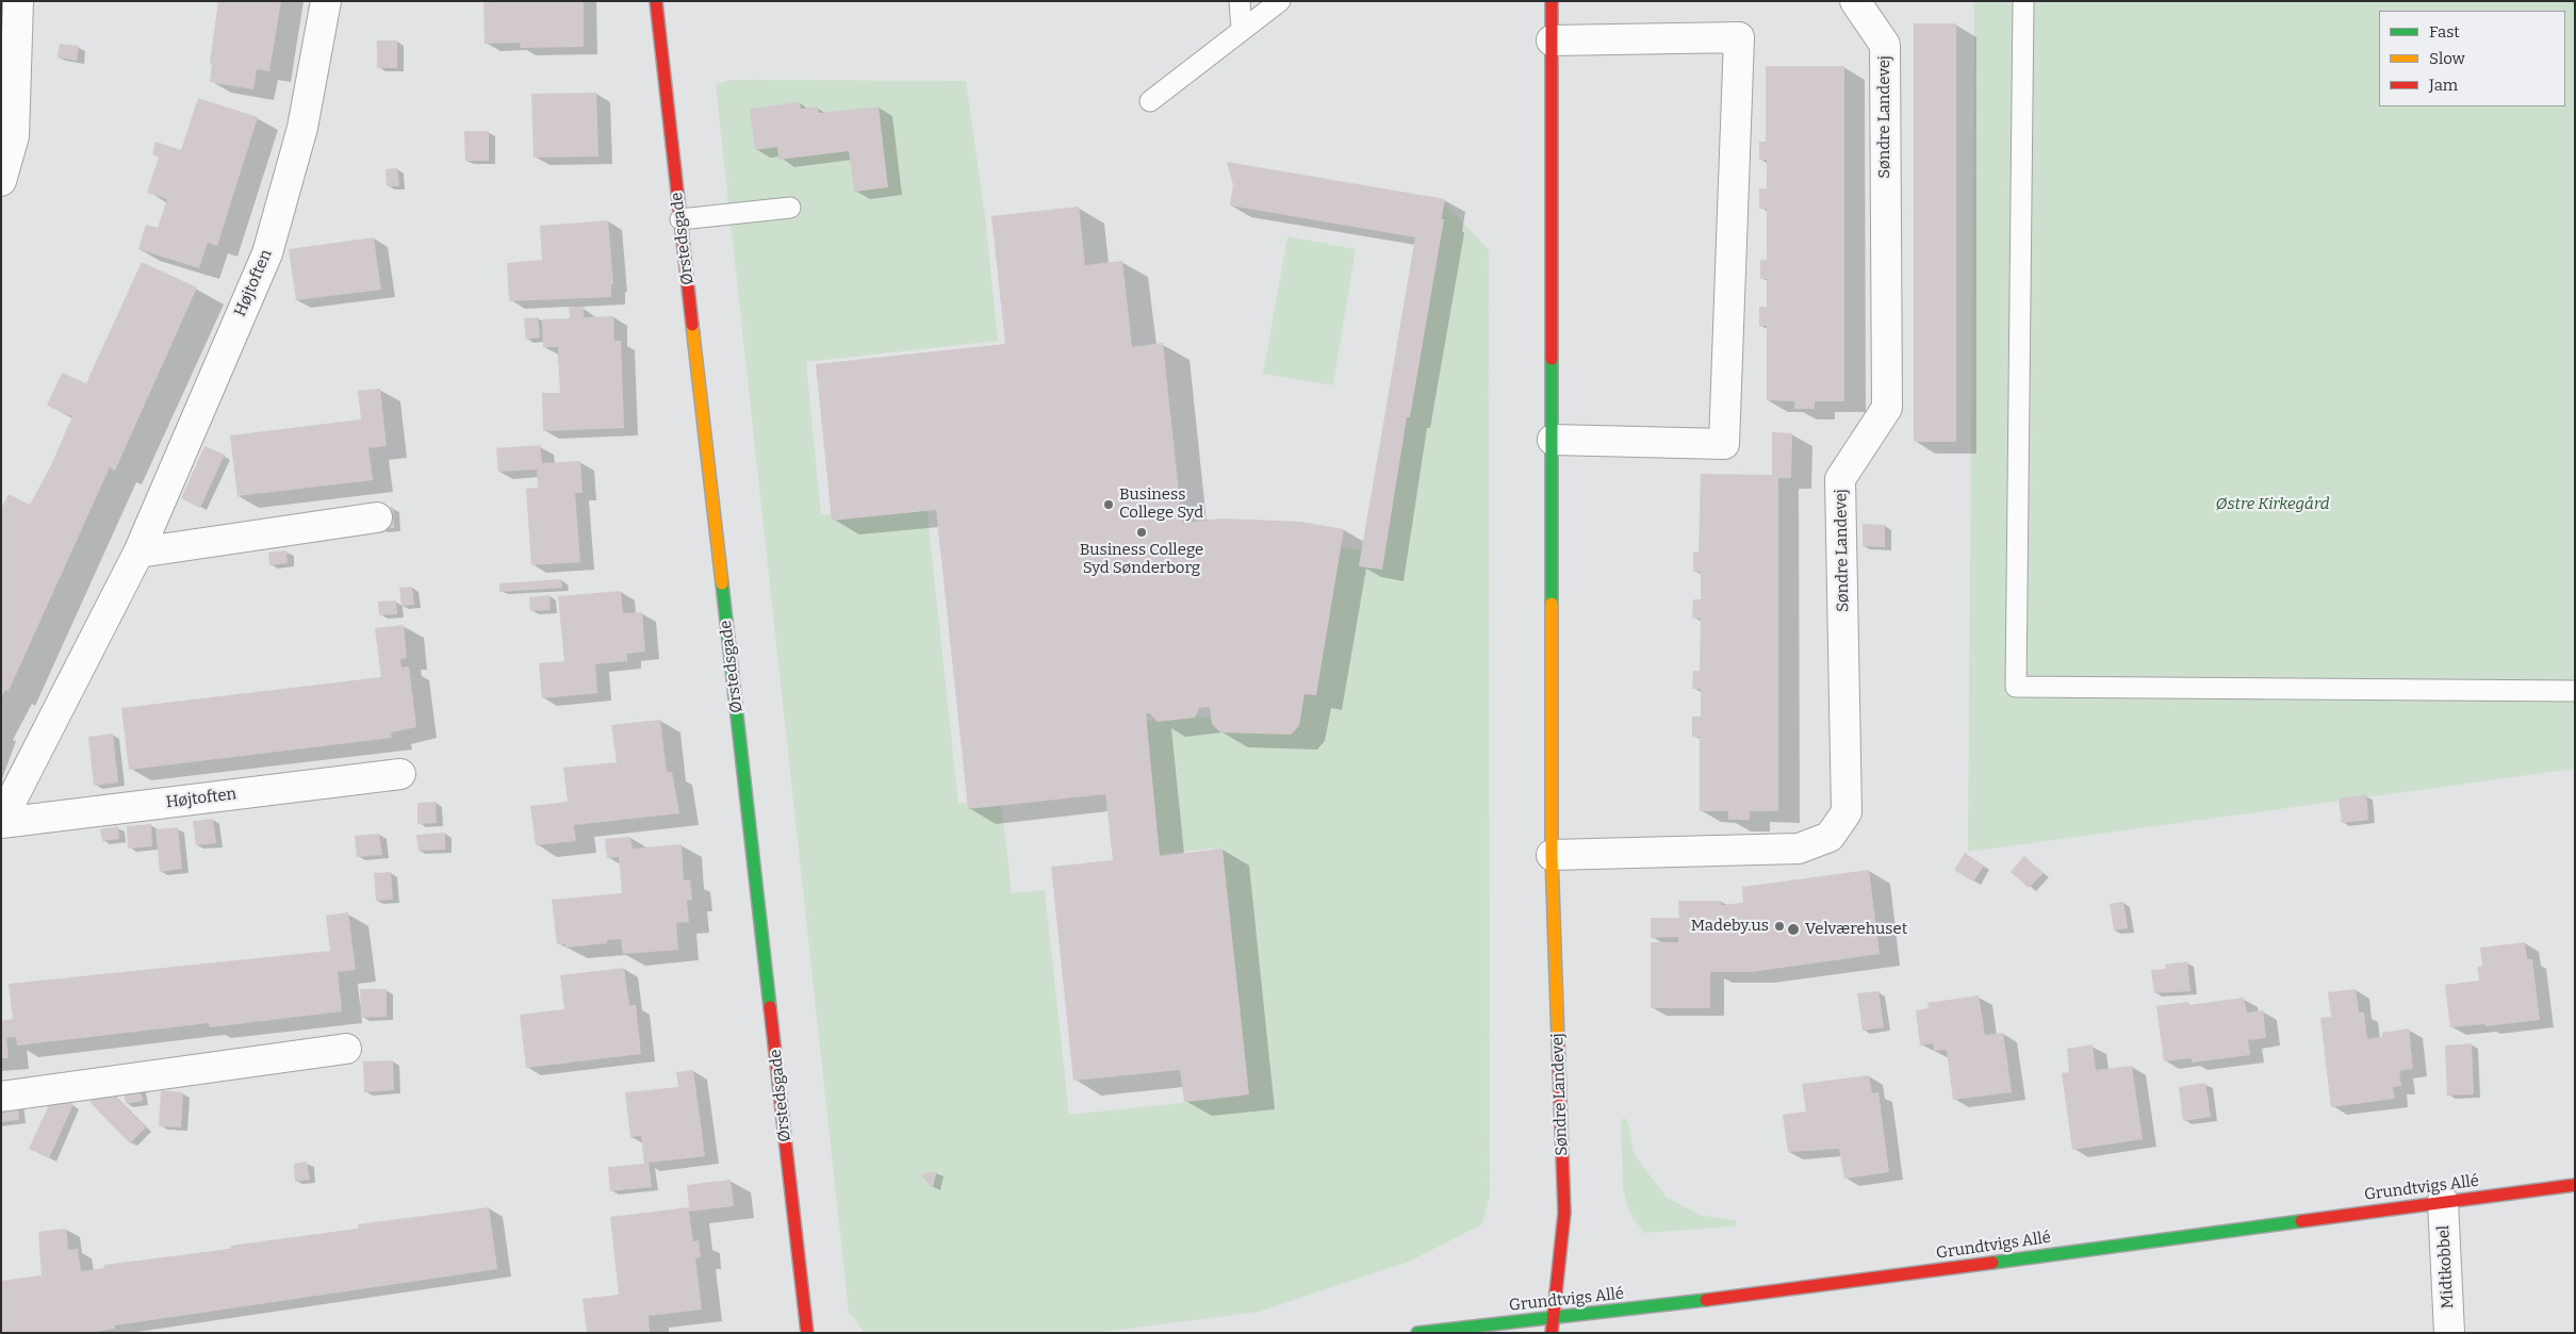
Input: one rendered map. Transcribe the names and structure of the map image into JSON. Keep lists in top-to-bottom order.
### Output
{
  "streets": {
    "street": [
      "Søndre Landevej",
      "Ørstedsgade",
      "Højtoften",
      "Grundtvigs Allé",
      "Midtkobbel"
    ]
  },
  "crossings": [
    ["Søndre Landevej", "Grundtvigs Allé"],
    ["Grundtvigs Allé", "Midtkobbel"]
  ],
  "parks": ["Østre Kirkegård"],
  "places": [
    "Business College Syd",
    "Business College Syd Sønderborg",
    "Madeby.us",
    "Velværehuset"
  ],
  "legend": ["Fast", "Slow", "Jam"]
}
